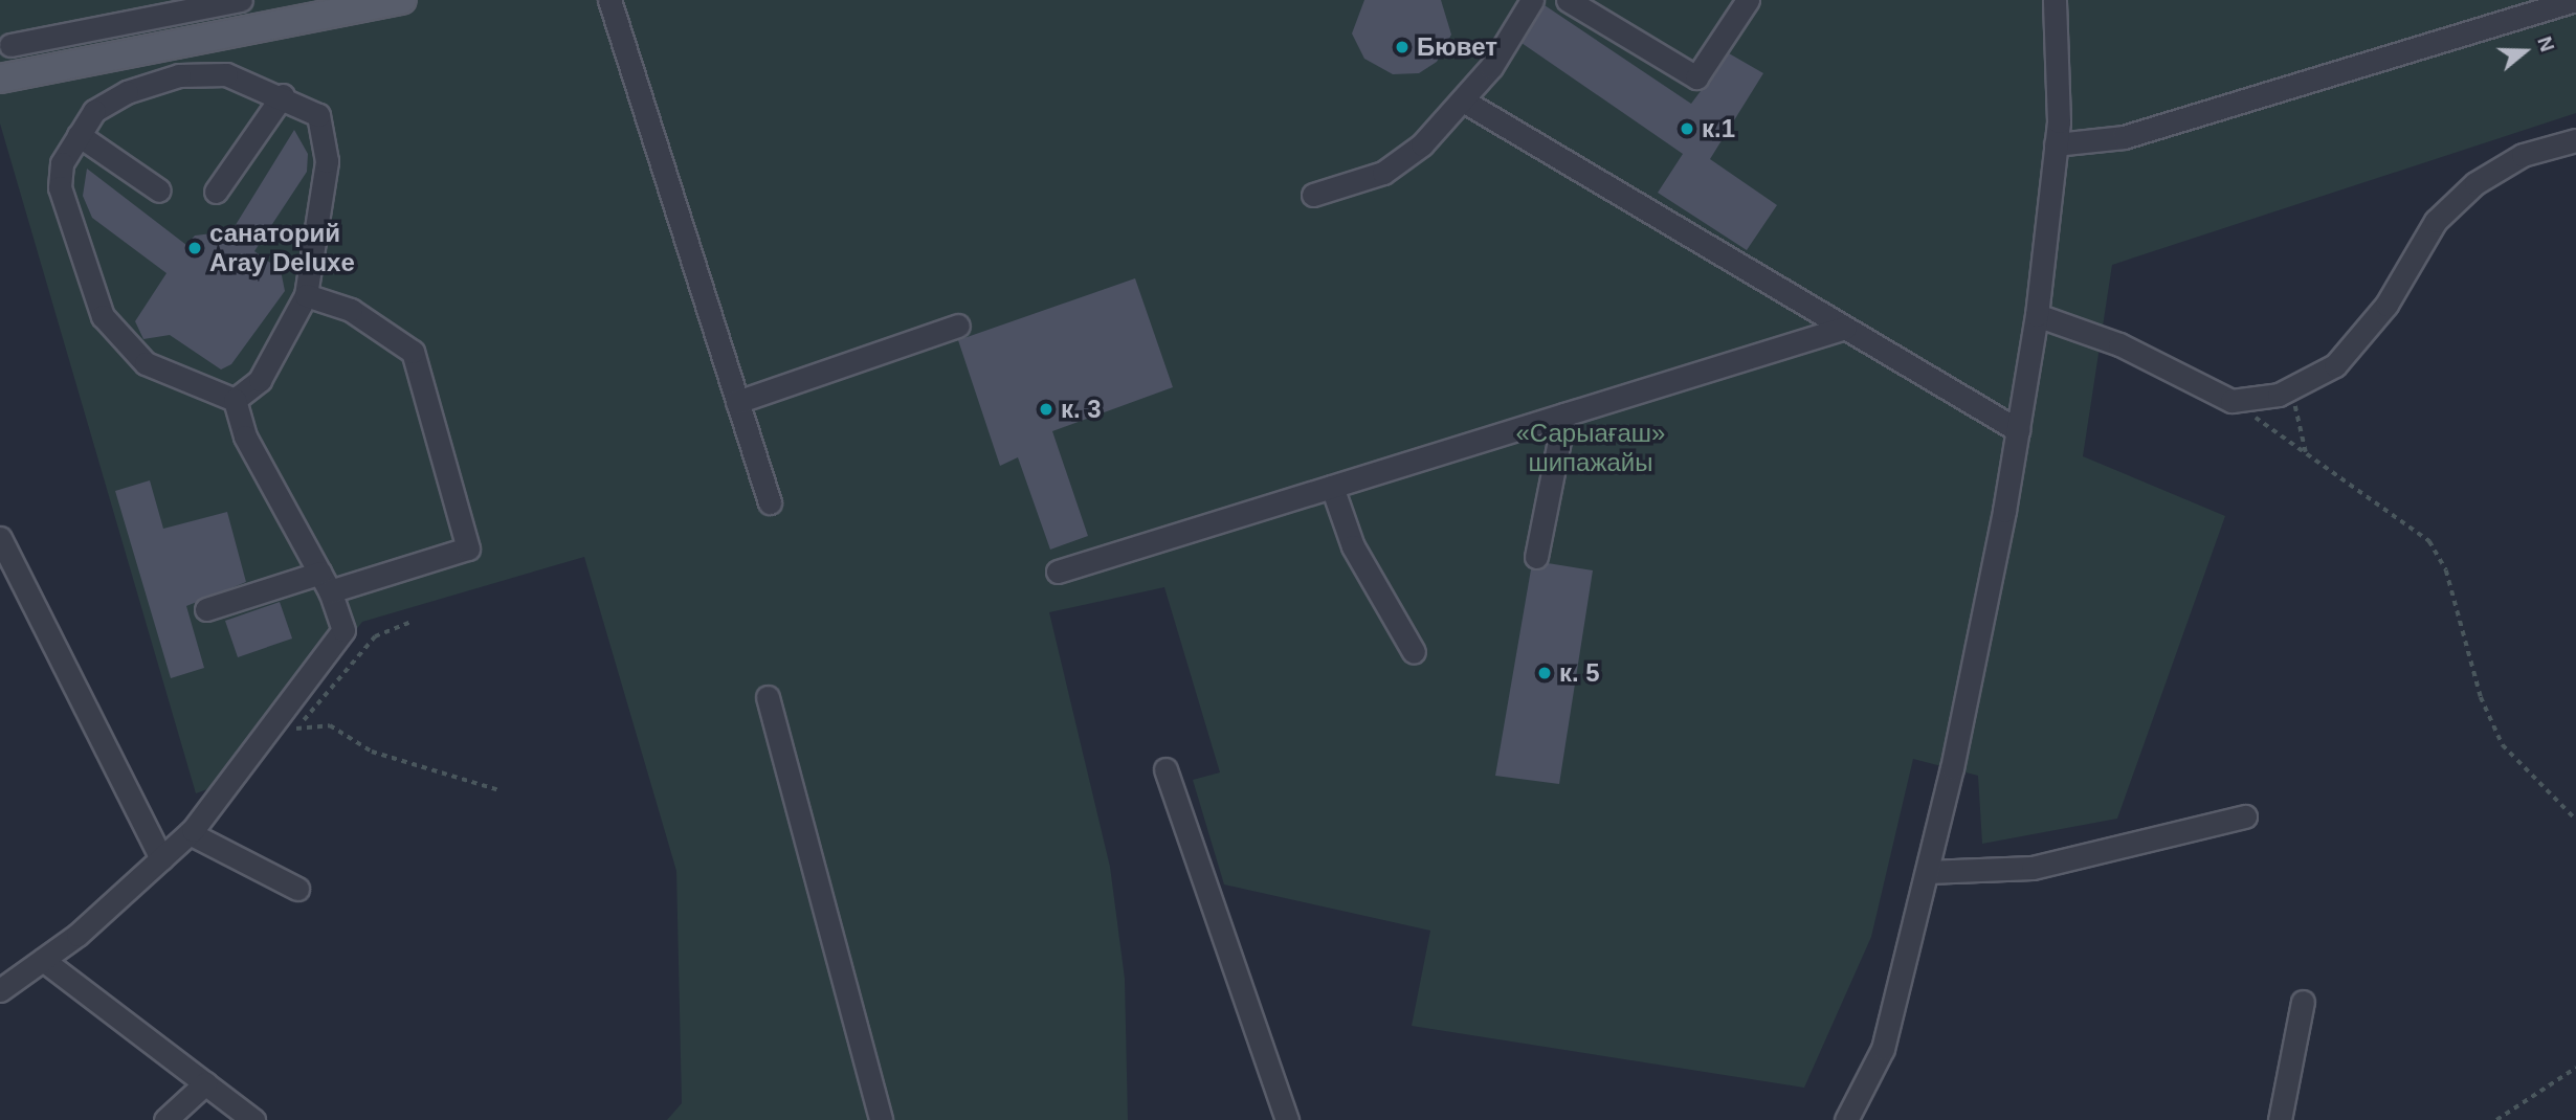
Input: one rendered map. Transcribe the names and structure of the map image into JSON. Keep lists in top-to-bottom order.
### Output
{
  "parks": ["«Сарыағаш» шипажайы"],
  "places": [
    "Бювет",
    "к.1",
    "санаторий Aray Deluxe",
    "к. 3",
    "к. 5"
  ],
  "north": "right"
}
